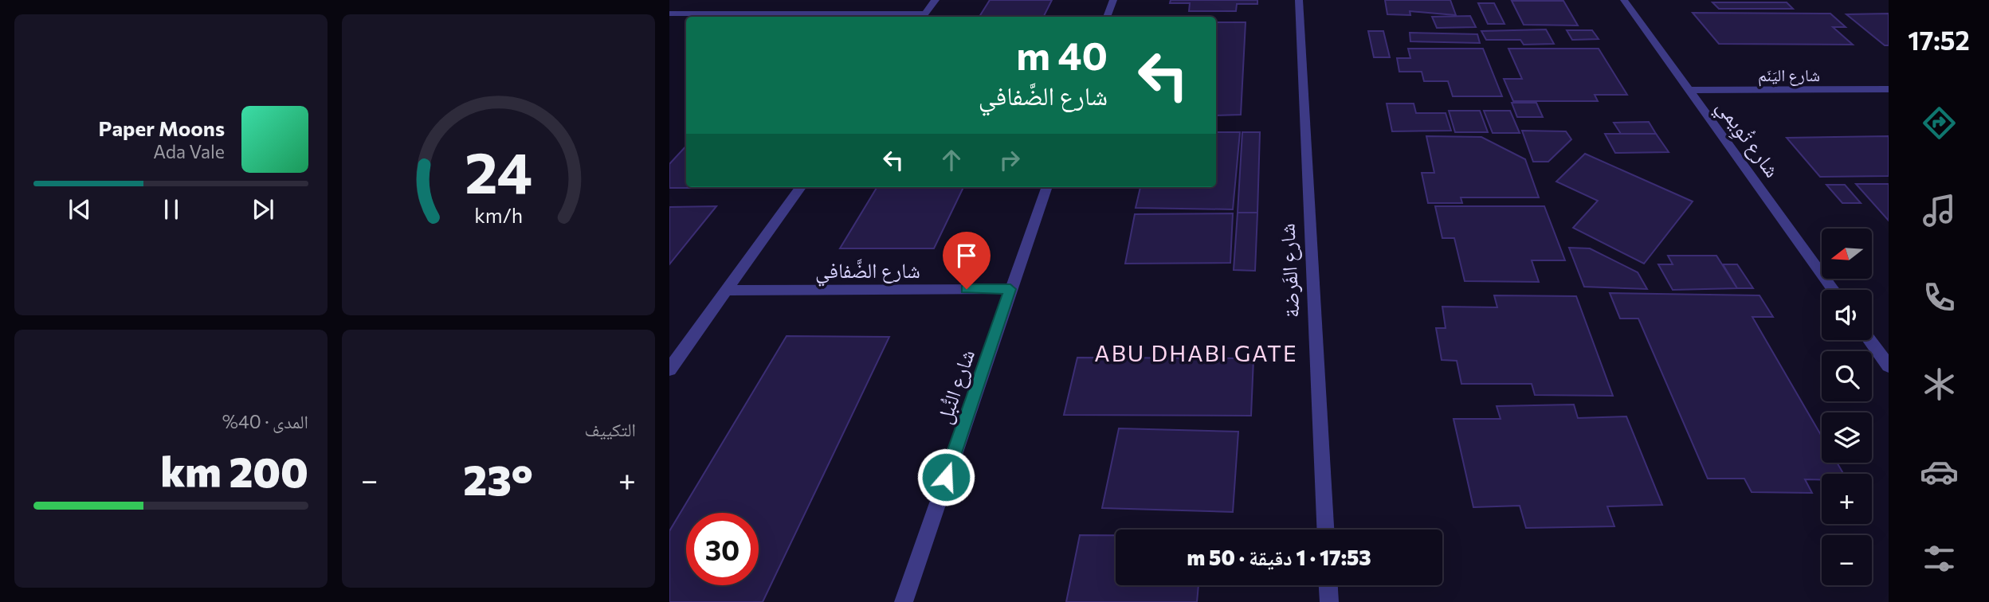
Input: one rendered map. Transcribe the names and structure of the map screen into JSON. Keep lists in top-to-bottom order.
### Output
{
  "streets": {
    "street": [
      "شارع اليَنَم",
      "شارع تُوِيمي",
      "شارع الضَّفافي",
      "شارع الفَرضة",
      "شارع النُّبل"
    ]
  },
  "crossings": [
    ["شارع اليَنَم", "شارع تُوِيمي"],
    ["شارع الضَّفافي", "شارع النُّبل"]
  ],
  "districts": ["ABU DHABI GATE"],
  "north": "left",
  "page": {
    "tabs": "17:52",
    "turn": ["40 m", "شارع الضَّفافي"],
    "song": ["Paper Moons", "Ada Vale"],
    "map_buttons": ["+", "−"],
    "tile": [
      "التكييف",
      ["المدى · 40%", "200 km"]
    ],
    "heat": ["−", "23°", "+"],
    "limit": "30",
    "trip": "17:53 · 1 دقيقة · 50 m",
    "gauge": ["24", "km/h"]
  }
}
